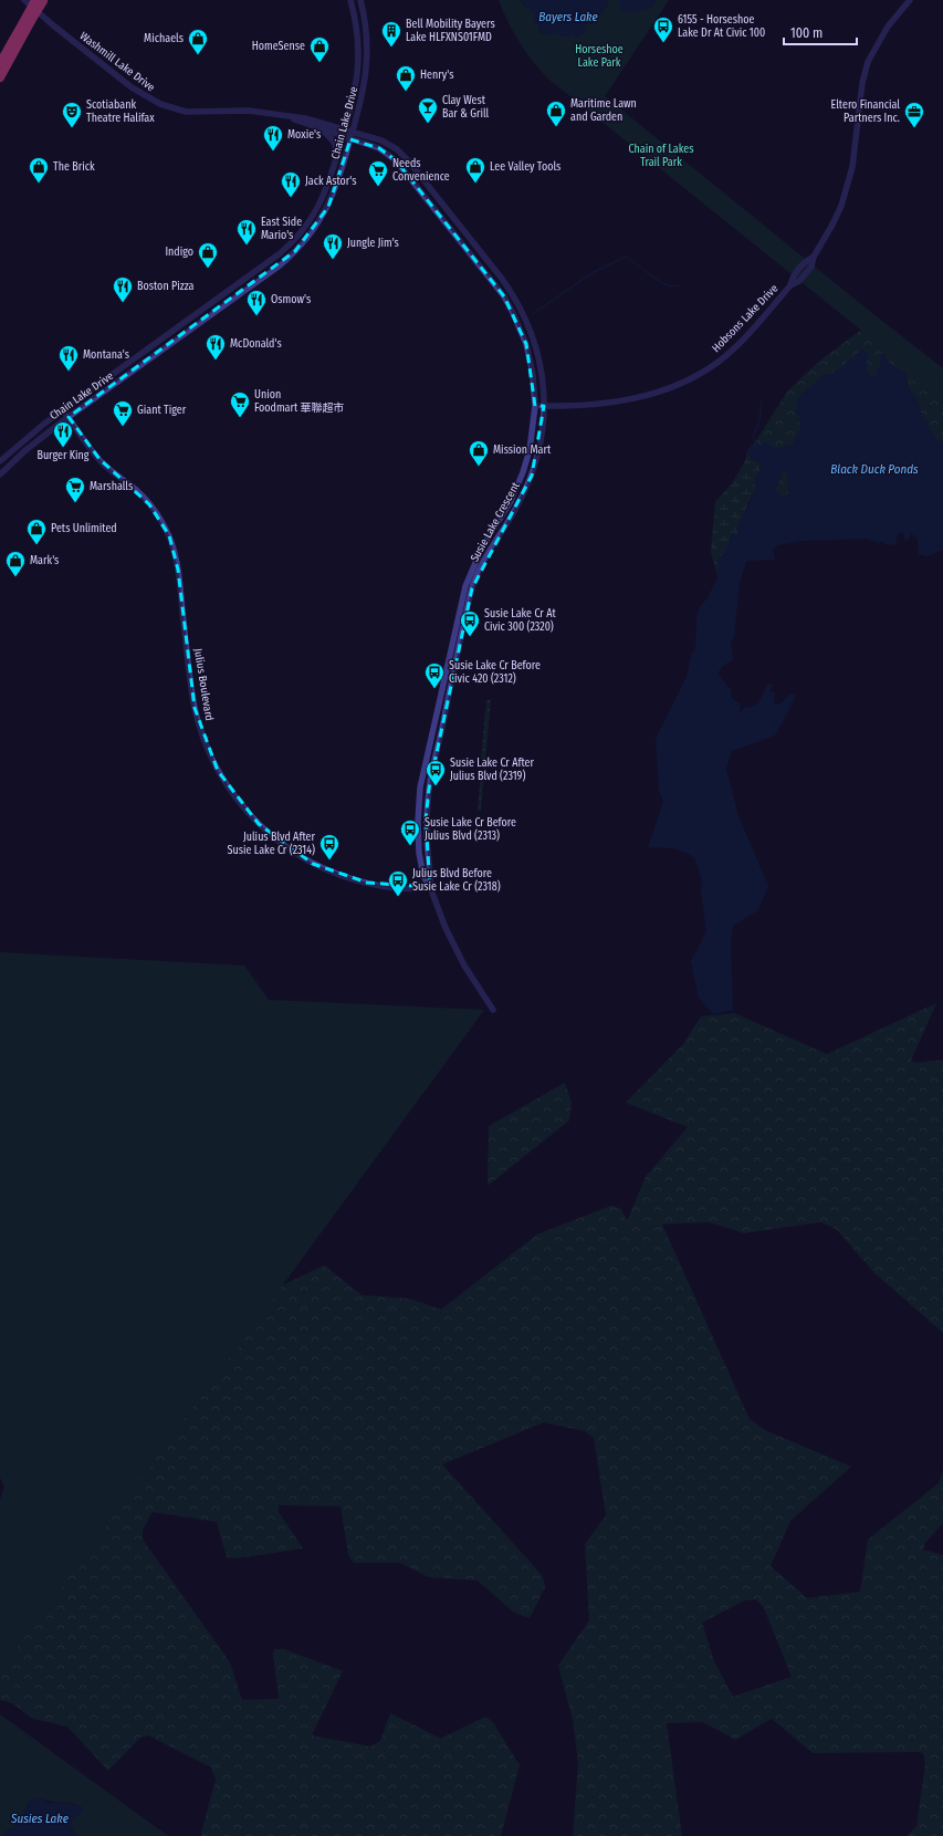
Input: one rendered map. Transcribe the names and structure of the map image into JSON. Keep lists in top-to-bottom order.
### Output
{
  "streets": {
    "street": [
      "Washmill Lake Drive",
      "Chain Lake Drive",
      "Hobsons Lake Drive",
      "Susie Lake Crescent",
      "Julius Boulevard"
    ]
  },
  "crossings": [
    ["Washmill Lake Drive", "Chain Lake Drive"],
    ["Washmill Lake Drive", "Susie Lake Crescent"],
    ["Chain Lake Drive", "Susie Lake Crescent"],
    ["Chain Lake Drive", "Julius Boulevard"],
    ["Hobsons Lake Drive", "Susie Lake Crescent"],
    ["Susie Lake Crescent", "Julius Boulevard"]
  ],
  "water": ["Bayers Lake", "Black Duck Ponds", "Susies Lake"],
  "parks": ["Horseshoe Lake Park", "Chain of Lakes Trail Park"],
  "places": {
    "bus stop": [
      "6155 - Horseshoe Lake Dr At Civic 100",
      "Susie Lake Cr At Civic 300 (2320)",
      "Susie Lake Cr Before Civic 420 (2312)",
      "Susie Lake Cr After Julius Blvd (2319)",
      "Susie Lake Cr Before Julius Blvd (2313)",
      "Julius Blvd After Susie Lake Cr (2314)",
      "Julius Blvd Before Susie Lake Cr (2318)"
    ],
    "building": ["Bell Mobility Bayers Lake HLFXNS01FMD"],
    "shop": [
      "Michaels",
      "HomeSense",
      "Henry's",
      "Maritime Lawn and Garden",
      "The Brick",
      "Lee Valley Tools",
      "Indigo",
      "Mission Mart",
      "Pets Unlimited",
      "Mark's"
    ],
    "bar": ["Clay West Bar & Grill"],
    "theatre": ["Scotiabank Theatre Halifax"],
    "office": ["Eltero Financial Partners Inc."],
    "restaurant": [
      "Moxie's",
      "Jack Astor's",
      "East Side Mario's",
      "Jungle Jim's",
      "Boston Pizza",
      "Osmow's",
      "McDonald's",
      "Montana's",
      "Burger King"
    ],
    "supermarket": [
      "Needs Convenience",
      "Union Foodmart 華聯超市",
      "Giant Tiger",
      "Marshalls"
    ]
  },
  "scale_bar": "100 m"
}
